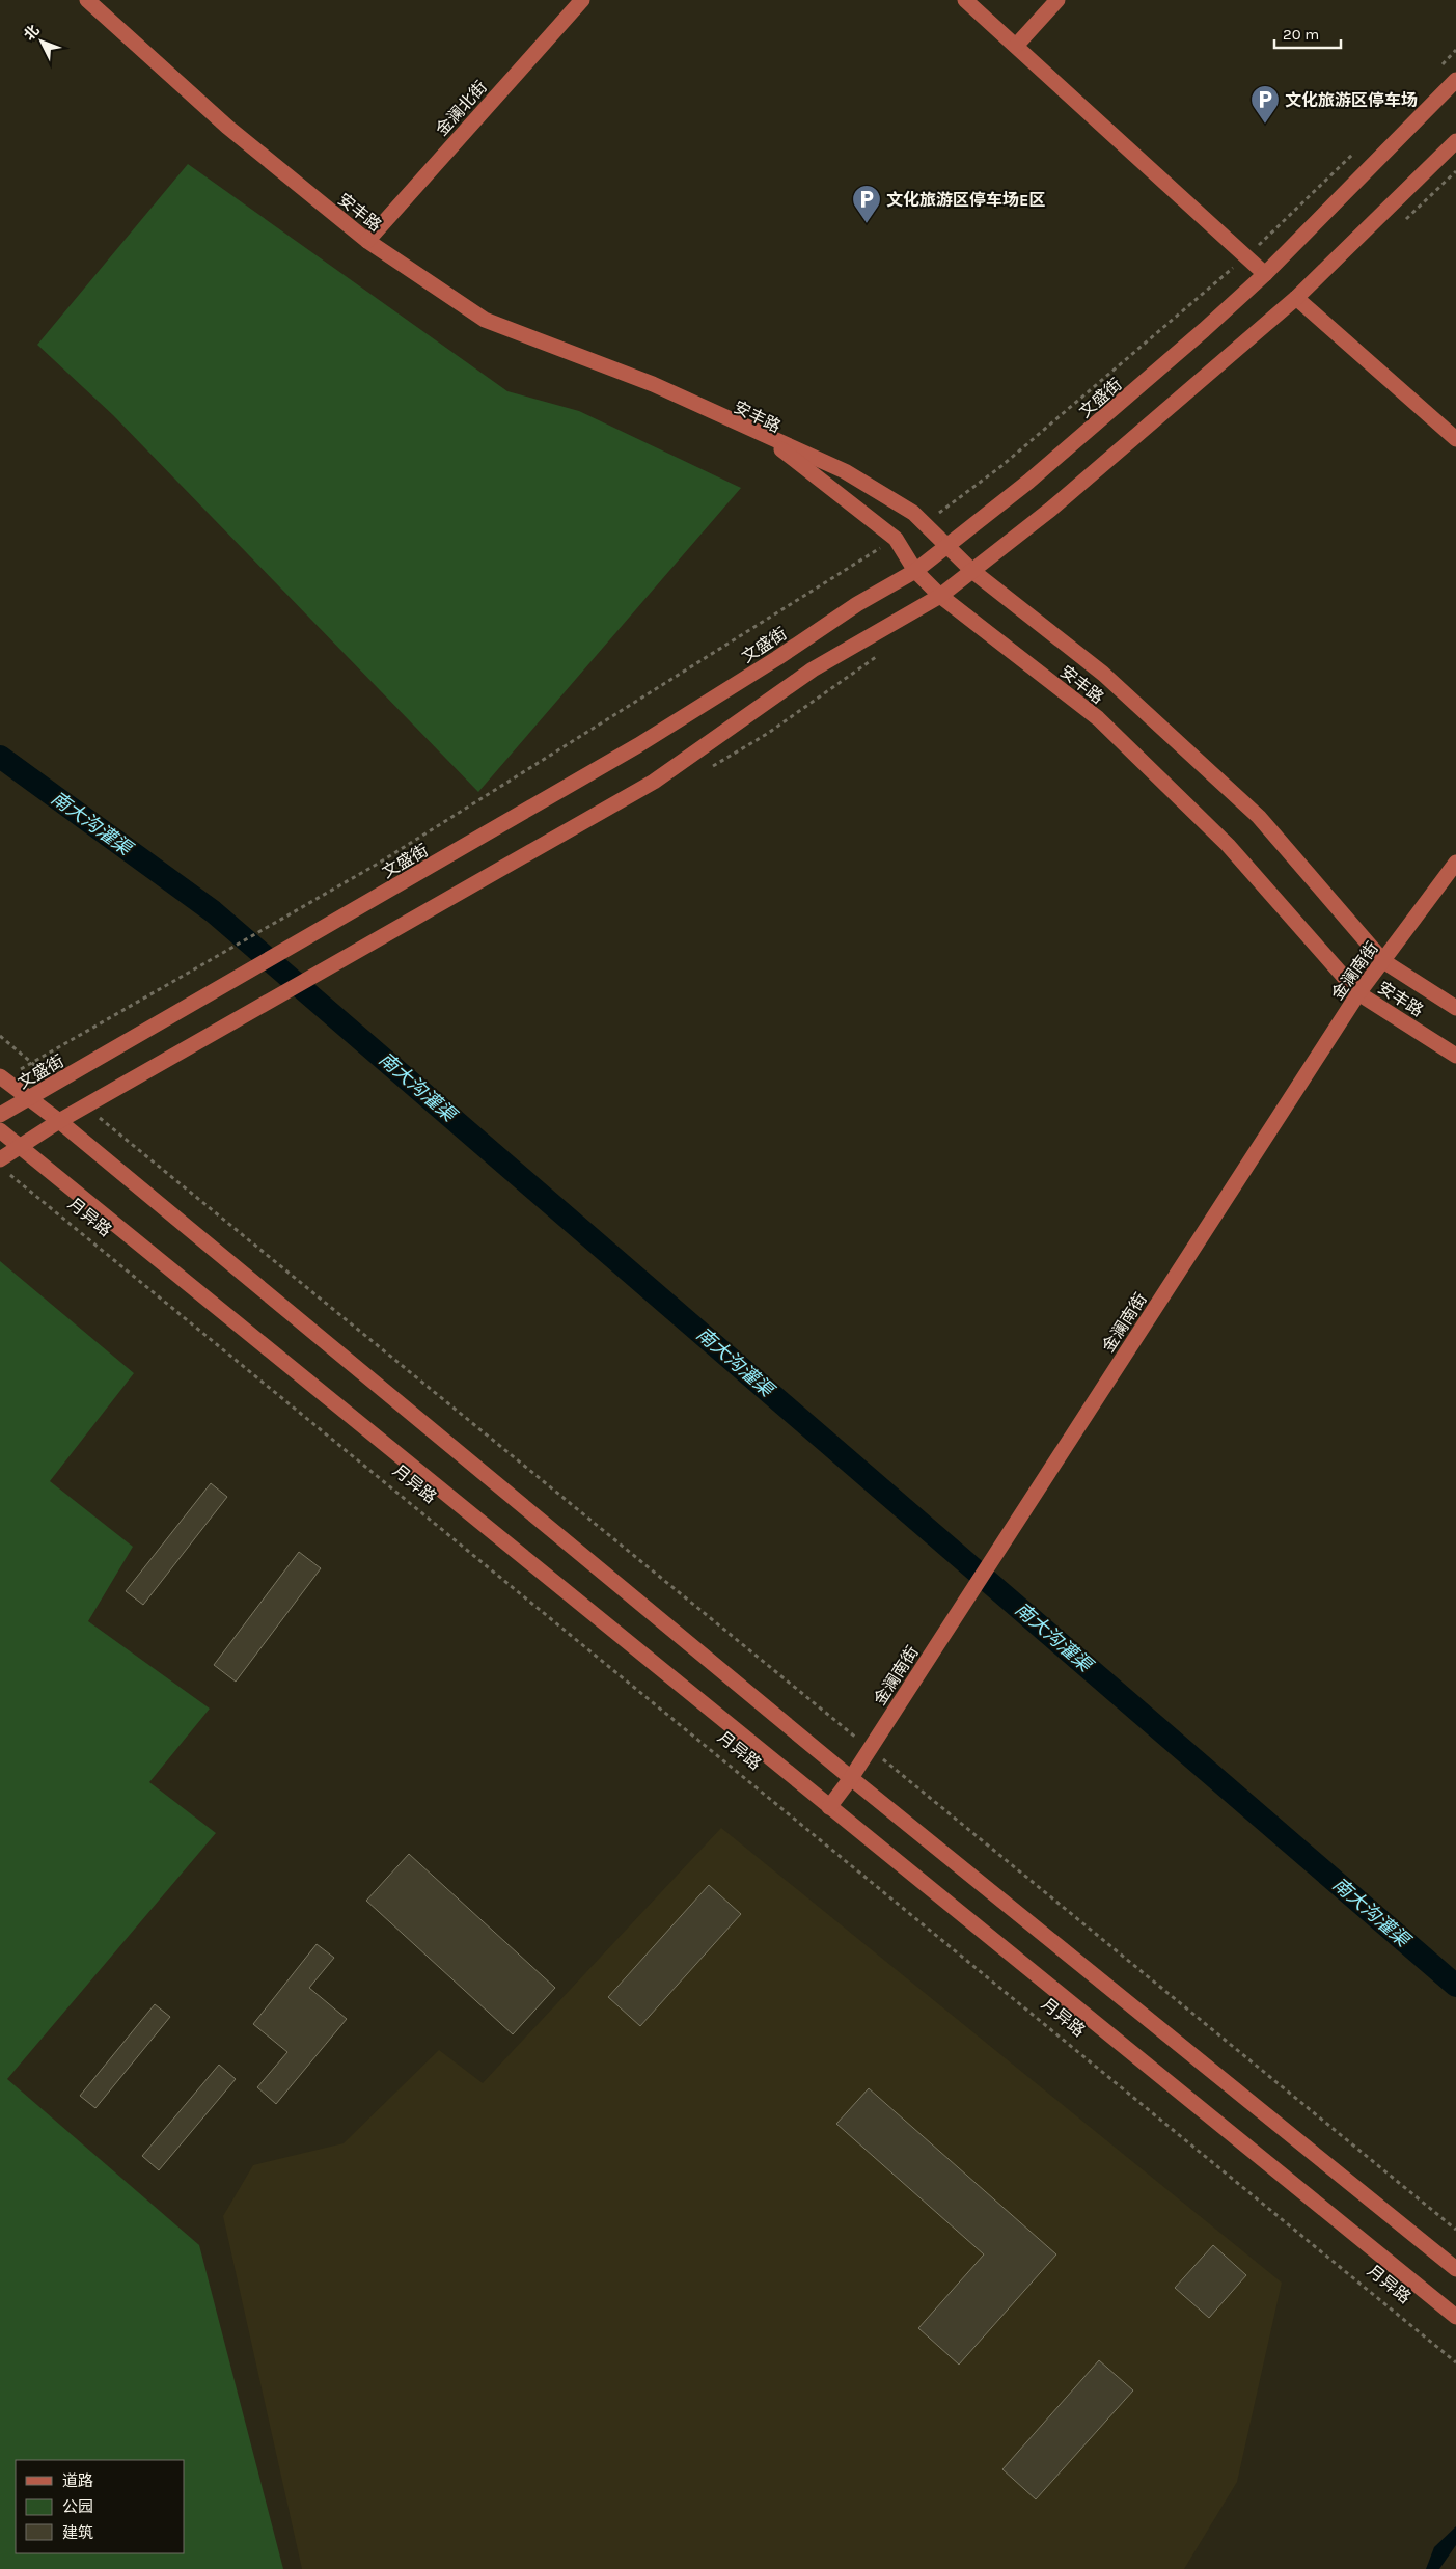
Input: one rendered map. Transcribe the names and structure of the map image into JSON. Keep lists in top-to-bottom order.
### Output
{
  "streets": {
    "main road": [
      "金澜北街",
      "安丰路",
      "文盛街",
      "金澜南街",
      "月异路"
    ]
  },
  "crossings": [
    ["金澜北街", "安丰路"],
    ["安丰路", "文盛街"],
    ["安丰路", "金澜南街"],
    ["金澜南街", "月异路"]
  ],
  "water": ["南大沟灌渠"],
  "places": {
    "parking": ["文化旅游区停车场", "文化旅游区停车场E区"]
  },
  "legend": ["道路", "公园", "建筑"],
  "scale_bar": "20 m",
  "north": "top left"
}
